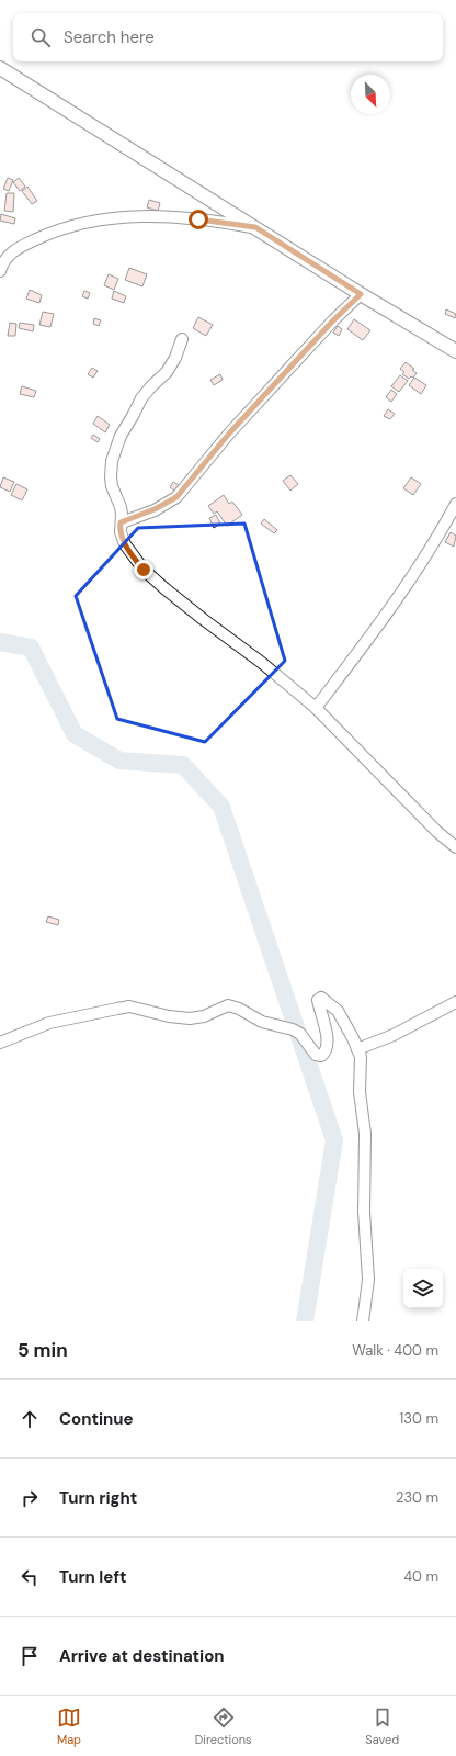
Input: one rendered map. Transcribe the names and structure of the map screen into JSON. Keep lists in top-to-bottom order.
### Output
{
  "north": "bottom right",
  "page": {
    "search": "Search here",
    "heading": ["5 min", "Walk · 400 m"],
    "list": [
      ["Continue", "130 m"],
      ["Turn right", "230 m"],
      ["Turn left", "40 m"],
      "Arrive at destination"
    ],
    "nav": ["Map", "Directions", "Saved"]
  }
}
